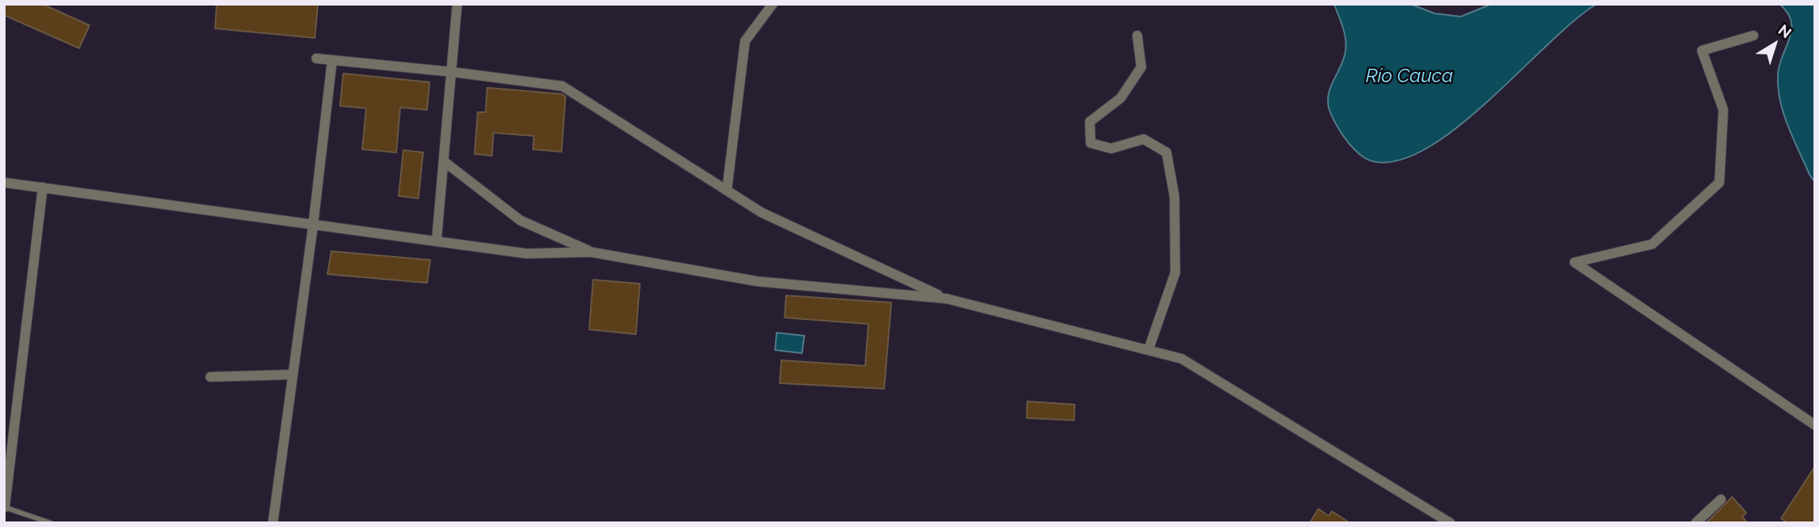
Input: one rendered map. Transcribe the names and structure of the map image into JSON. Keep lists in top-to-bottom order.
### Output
{
  "water": ["Río Cauca"],
  "north": "top right"
}
